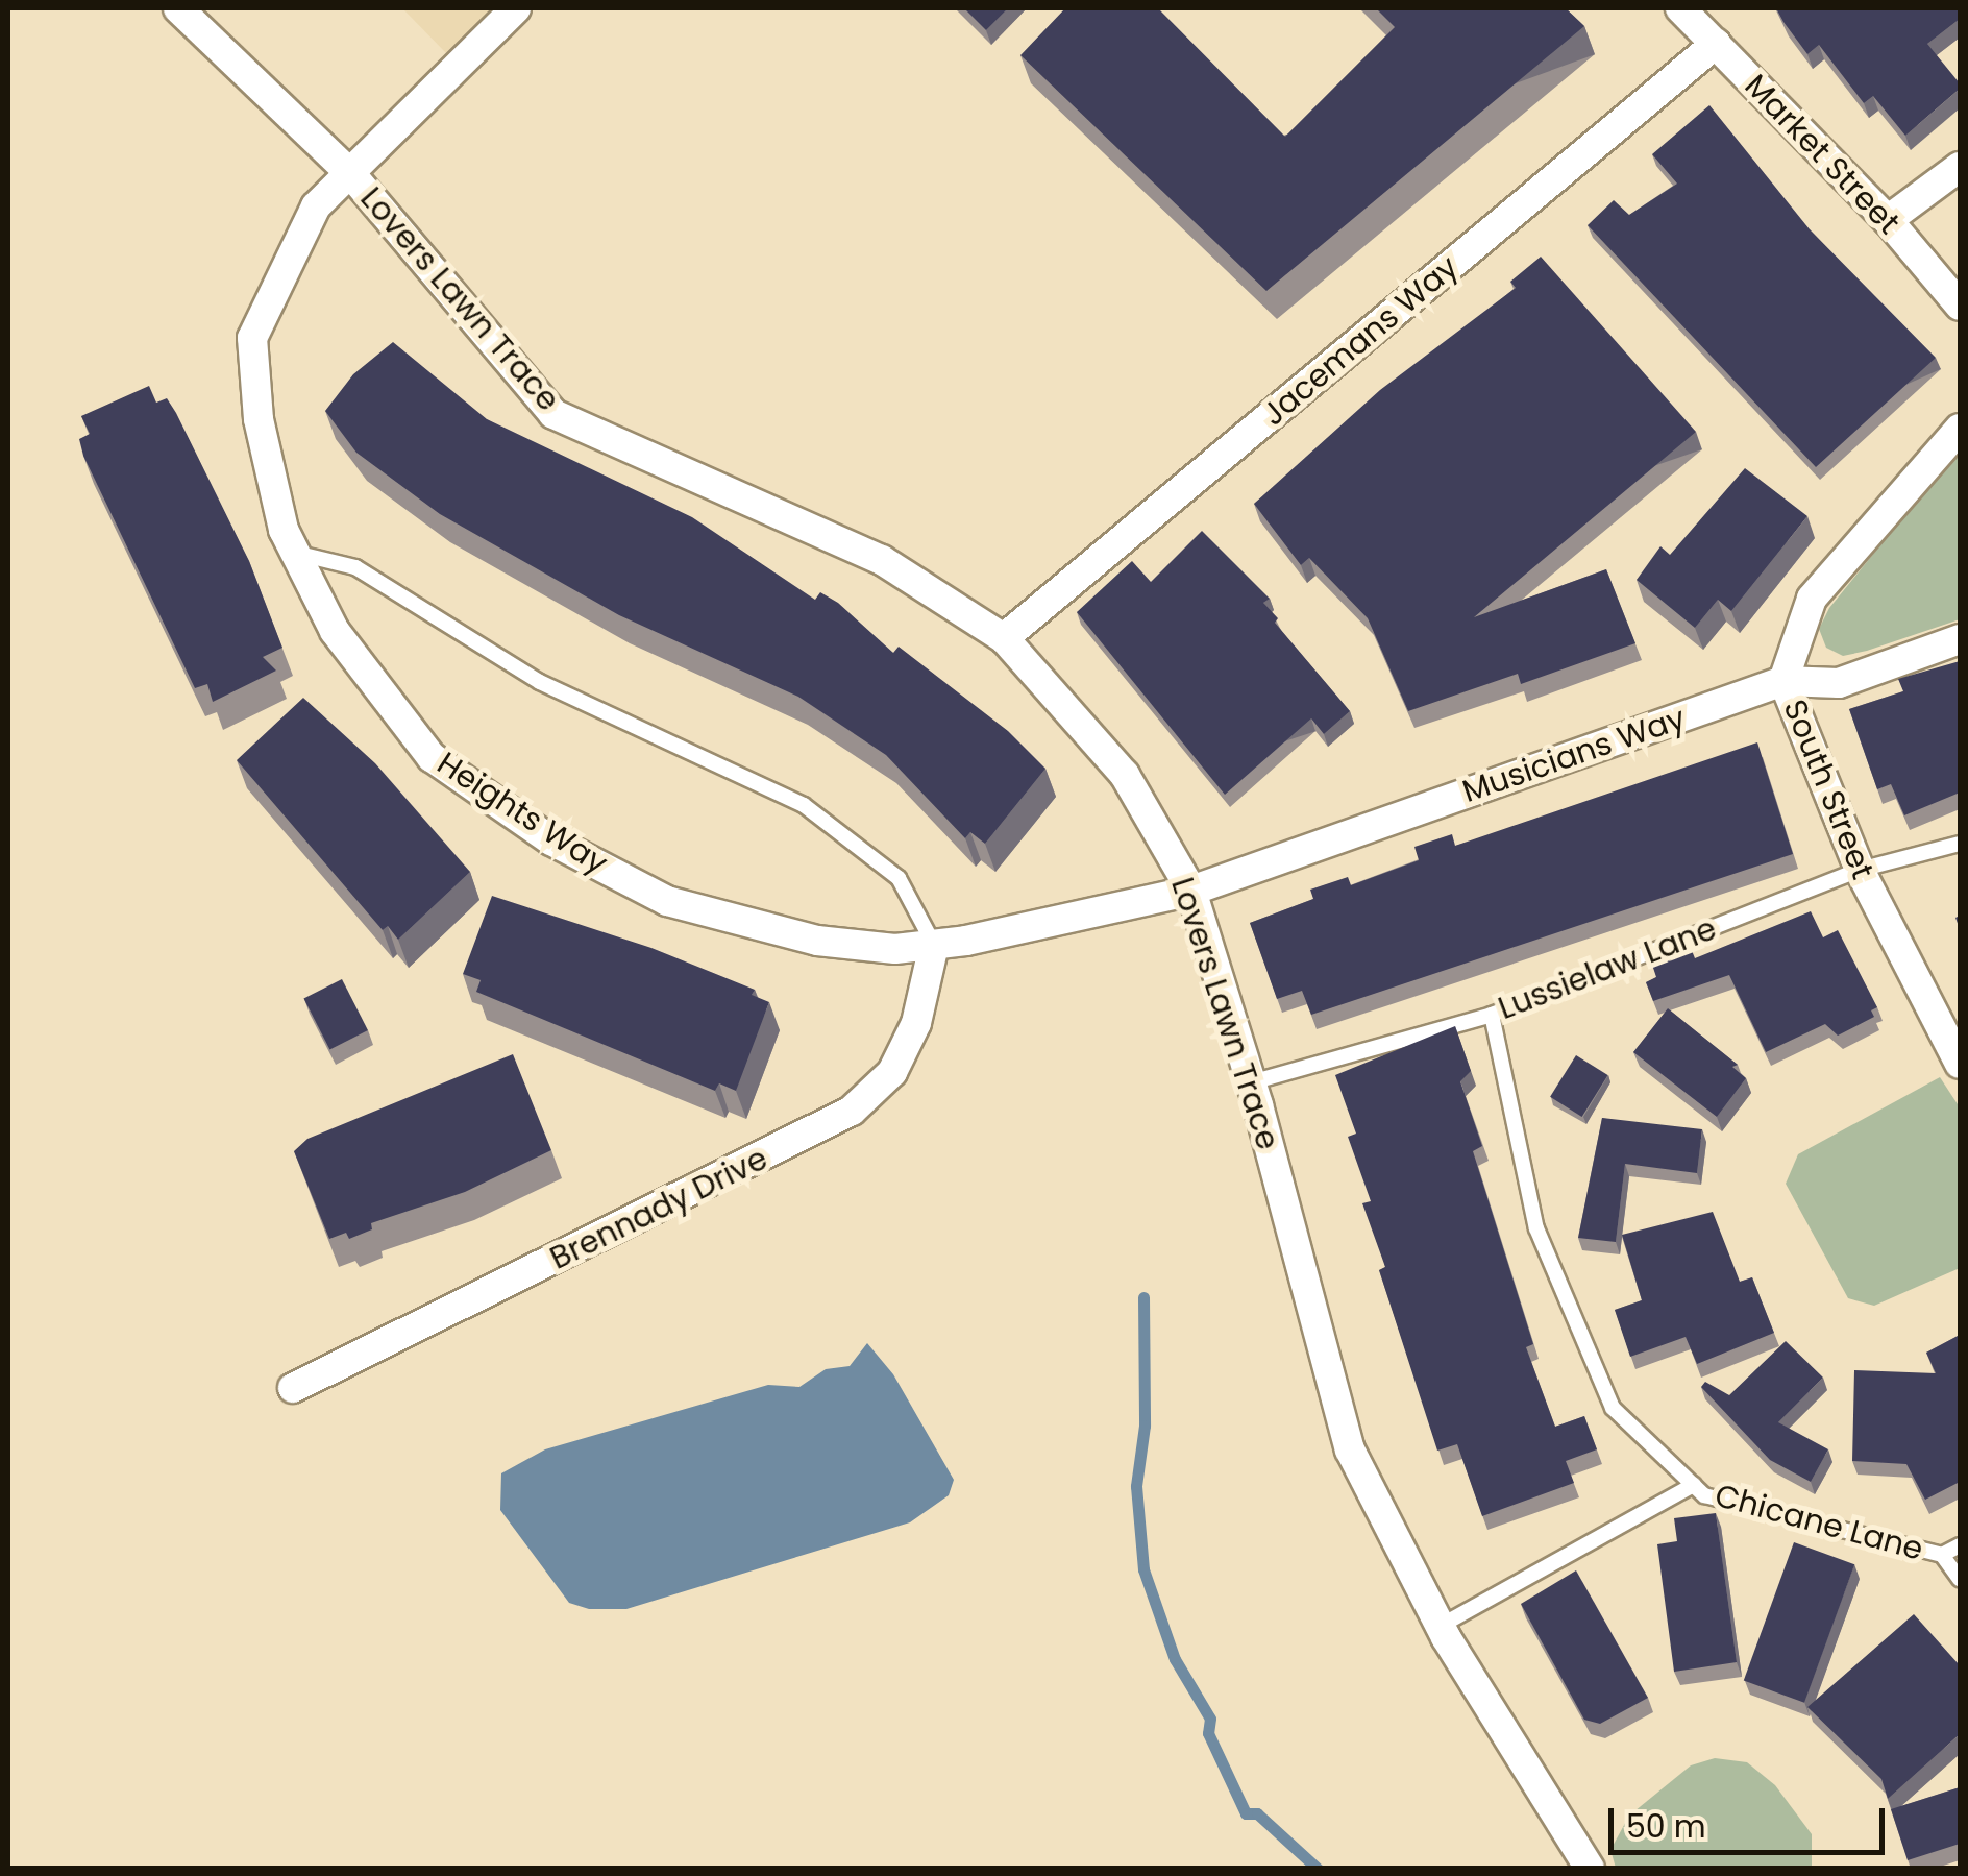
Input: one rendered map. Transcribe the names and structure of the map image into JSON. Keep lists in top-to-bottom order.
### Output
{
  "streets": {
    "street": [
      "Market Street",
      "Lovers Lawn Trace",
      "Jacemans Way",
      "Musicians Way",
      "South Street",
      "Heights Way",
      "Brennady Drive"
    ],
    "lane": ["Lussielaw Lane", "Chicane Lane"]
  },
  "crossings": [
    ["Market Street", "Jacemans Way"],
    ["Lovers Lawn Trace", "Jacemans Way"],
    ["Lovers Lawn Trace", "Musicians Way"],
    ["Lovers Lawn Trace", "Heights Way"],
    ["Lovers Lawn Trace", "Lussielaw Lane"],
    ["Musicians Way", "South Street"],
    ["Musicians Way", "Heights Way"],
    ["South Street", "Lussielaw Lane"],
    ["Heights Way", "Brennady Drive"],
    ["Lussielaw Lane", "Chicane Lane"]
  ],
  "scale_bar": "50 m"
}
